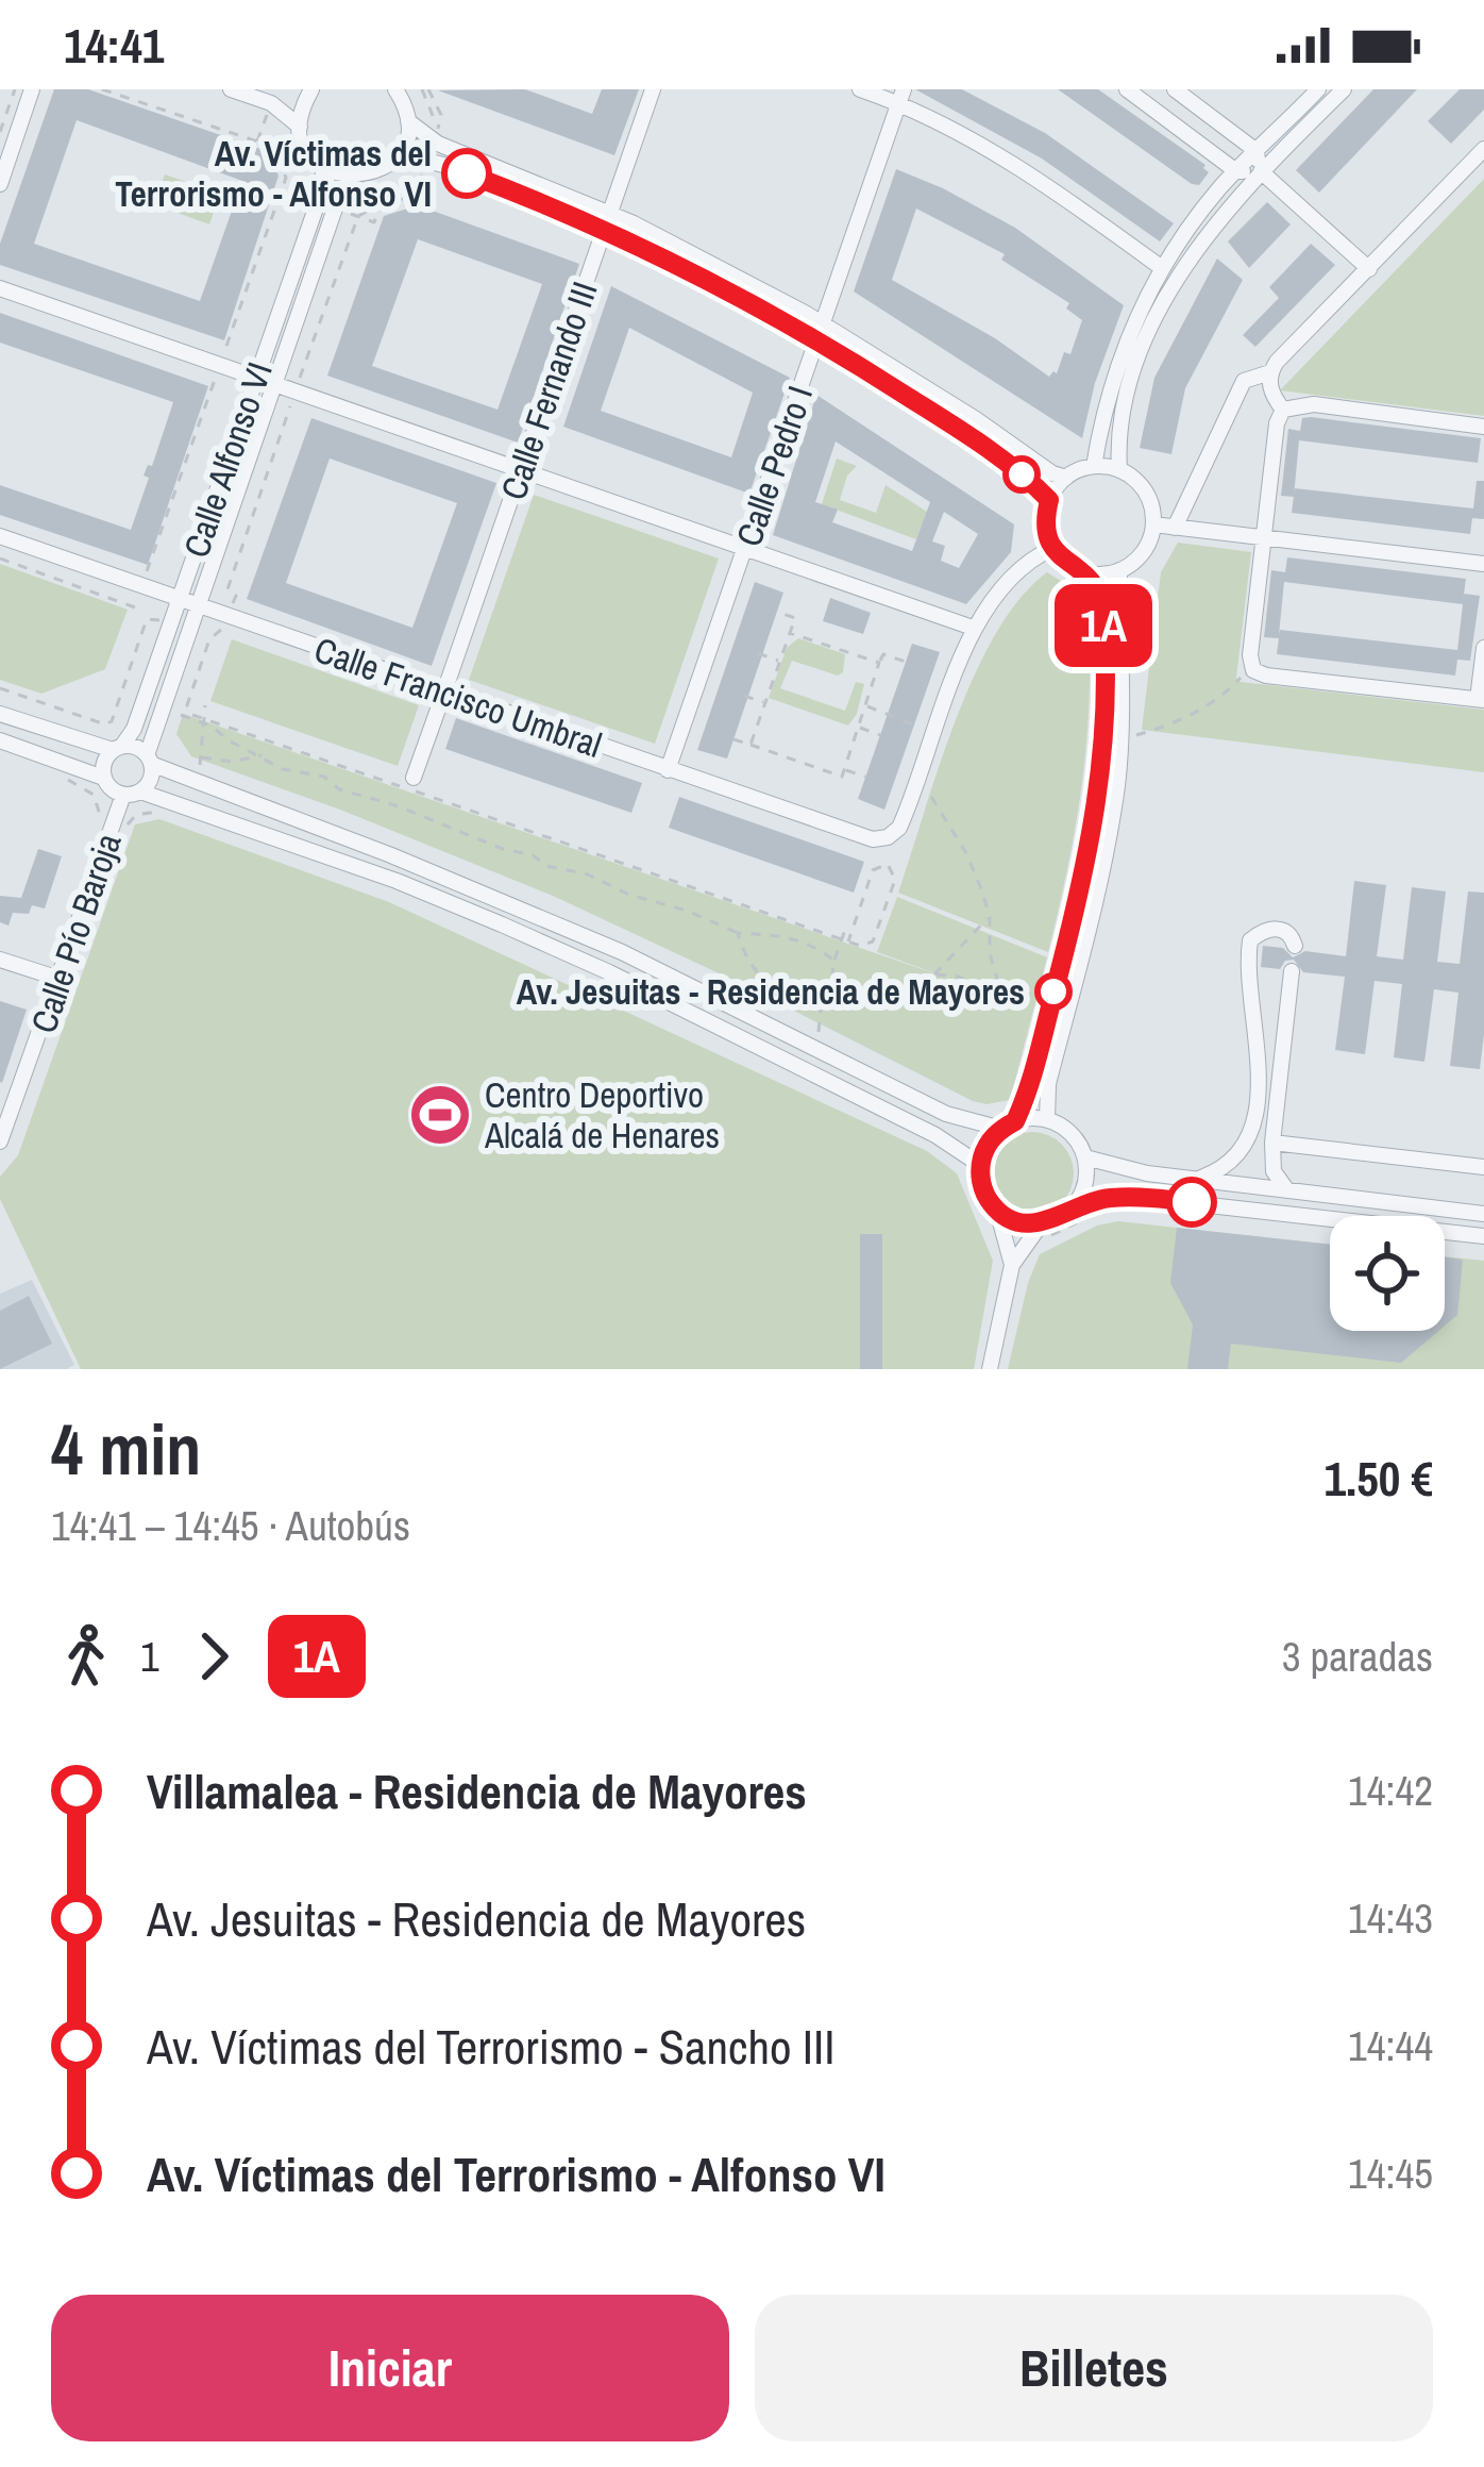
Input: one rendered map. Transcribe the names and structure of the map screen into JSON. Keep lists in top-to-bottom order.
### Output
{
  "streets": {
    "street": [
      "Calle Fernando III",
      "Calle Alfonso VI",
      "Calle Pedro I",
      "Calle Francisco Umbral",
      "Calle Pío Baroja"
    ]
  },
  "crossings": [
    ["Calle Fernando III", "Calle Francisco Umbral"],
    ["Calle Alfonso VI", "Calle Francisco Umbral"],
    ["Calle Alfonso VI", "Calle Pío Baroja"],
    ["Calle Pedro I", "Calle Francisco Umbral"]
  ],
  "places": {
    "other": ["Av. Víctimas del Terrorismo - Alfonso VI", "Av. Jesuitas - Residencia de Mayores"],
    "sports": ["Centro Deportivo Alcalá de Henares"]
  },
  "lines": ["bus line 1A"],
  "page": {
    "status": "14:41",
    "on_map": "1A",
    "heading": ["4 min", "14:41 – 14:45 · Autobús", "1.50 €"],
    "legs": ["1", "1A", "3 paradas"],
    "list": [
      {
        "name": "Villamalea - Residencia de Mayores",
        "value": "14:42"
      },
      {
        "name": "Av. Jesuitas - Residencia de Mayores",
        "value": "14:43"
      },
      {
        "name": "Av. Víctimas del Terrorismo - Sancho III",
        "value": "14:44"
      },
      {
        "name": "Av. Víctimas del Terrorismo - Alfonso VI",
        "value": "14:45"
      }
    ],
    "buttons": ["Iniciar", "Billetes"]
  }
}
